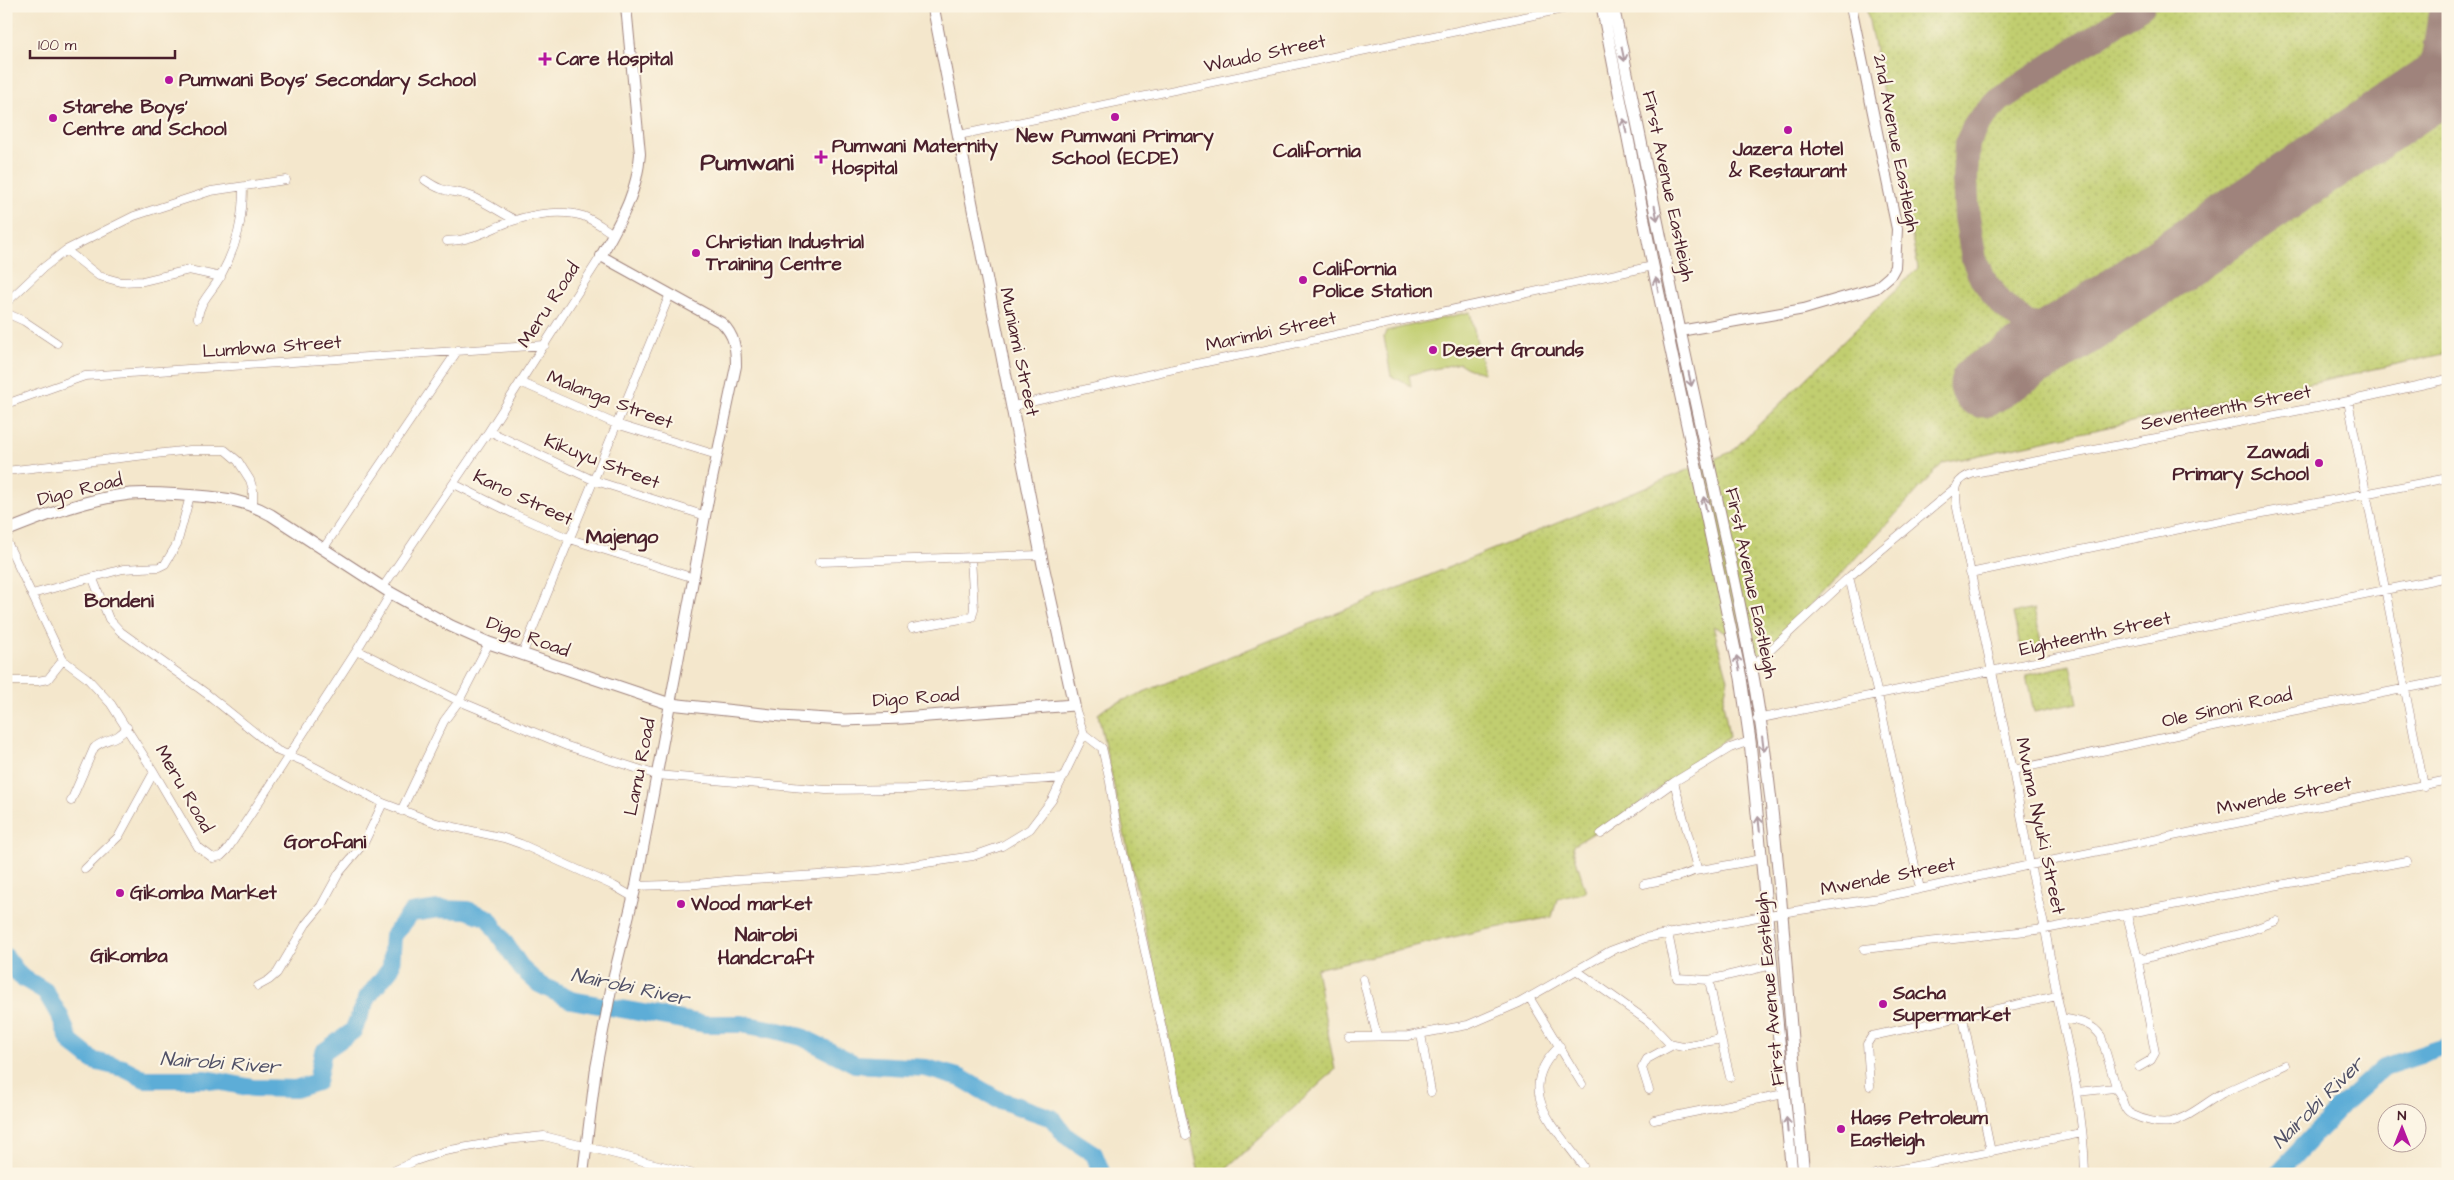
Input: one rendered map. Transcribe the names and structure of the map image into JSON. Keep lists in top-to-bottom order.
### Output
{
  "streets": {
    "main road": ["First Avenue Eastleigh", "Muniami Street", "Digo Road"],
    "street": [
      "Waudo Street",
      "2nd Avenue Eastleigh",
      "Meru Road",
      "Marimbi Street",
      "Lumbwa Street",
      "Malanga Street",
      "Seventeenth Street",
      "Kikuyu Street",
      "Kano Street",
      "Eighteenth Street",
      "Ole Sinoni Road",
      "Lamu Road",
      "Mwende Street",
      "Mvuma Nyuki Street"
    ]
  },
  "crossings": [
    ["Waudo Street", "Muniami Street"],
    ["2nd Avenue Eastleigh", "First Avenue Eastleigh"],
    ["First Avenue Eastleigh", "Marimbi Street"],
    ["First Avenue Eastleigh", "Eighteenth Street"],
    ["First Avenue Eastleigh", "Mwende Street"],
    ["Meru Road", "Lumbwa Street"],
    ["Meru Road", "Malanga Street"],
    ["Meru Road", "Kikuyu Street"],
    ["Meru Road", "Digo Road"],
    ["Meru Road", "Kano Street"],
    ["Meru Road", "Lamu Road"],
    ["Marimbi Street", "Muniami Street"],
    ["Muniami Street", "Digo Road"],
    ["Malanga Street", "Lamu Road"],
    ["Seventeenth Street", "Mvuma Nyuki Street"],
    ["Kikuyu Street", "Lamu Road"],
    ["Digo Road", "Lamu Road"],
    ["Kano Street", "Lamu Road"],
    ["Eighteenth Street", "Mvuma Nyuki Street"],
    ["Ole Sinoni Road", "Mvuma Nyuki Street"],
    ["Mwende Street", "Mvuma Nyuki Street"]
  ],
  "districts": [
    "California",
    "Pumwani",
    "Majengo",
    "Bondeni",
    "Gorofani",
    "Nairobi Handcraft",
    "Gikomba"
  ],
  "water": ["Nairobi River"],
  "places": {
    "health": ["Care Hospital", "Pumwani Maternity Hospital"],
    "other": [
      "Pumwani Boys' Secondary School",
      "New Pumwani Primary School (ECDE)",
      "Starehe Boys' Centre and School",
      "Jazera Hotel & Restaurant",
      "Christian Industrial Training Centre",
      "California Police Station",
      "Desert Grounds",
      "Zawadi Primary School",
      "Gikomba Market",
      "Wood market",
      "Sacha Supermarket",
      "Hass Petroleum Eastleigh"
    ]
  },
  "scale_bar": "100 m",
  "north": "top"
}
